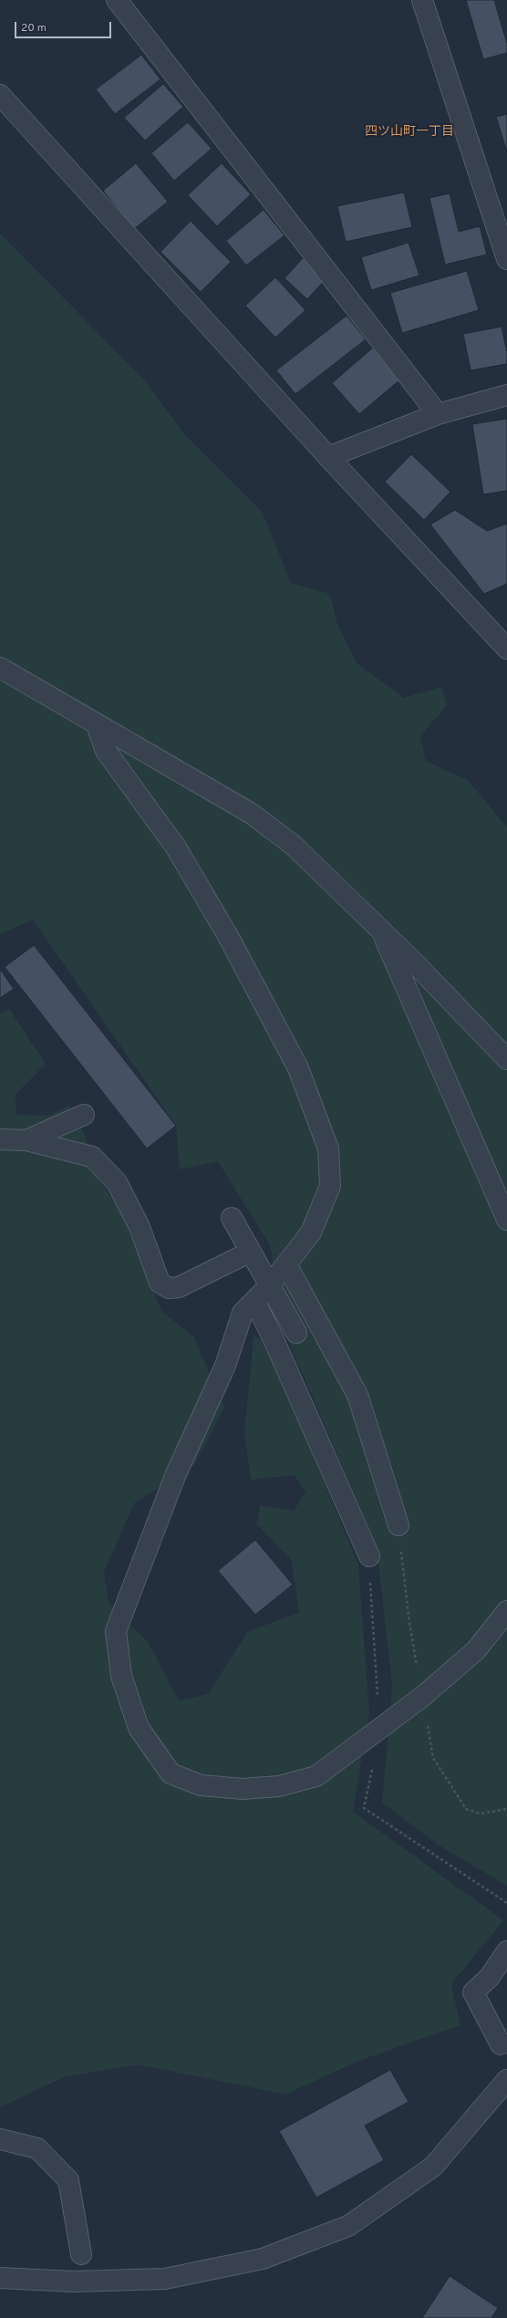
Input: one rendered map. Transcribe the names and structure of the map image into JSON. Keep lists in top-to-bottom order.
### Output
{
  "districts": ["四ツ山町一丁目"],
  "scale_bar": "20 m"
}
